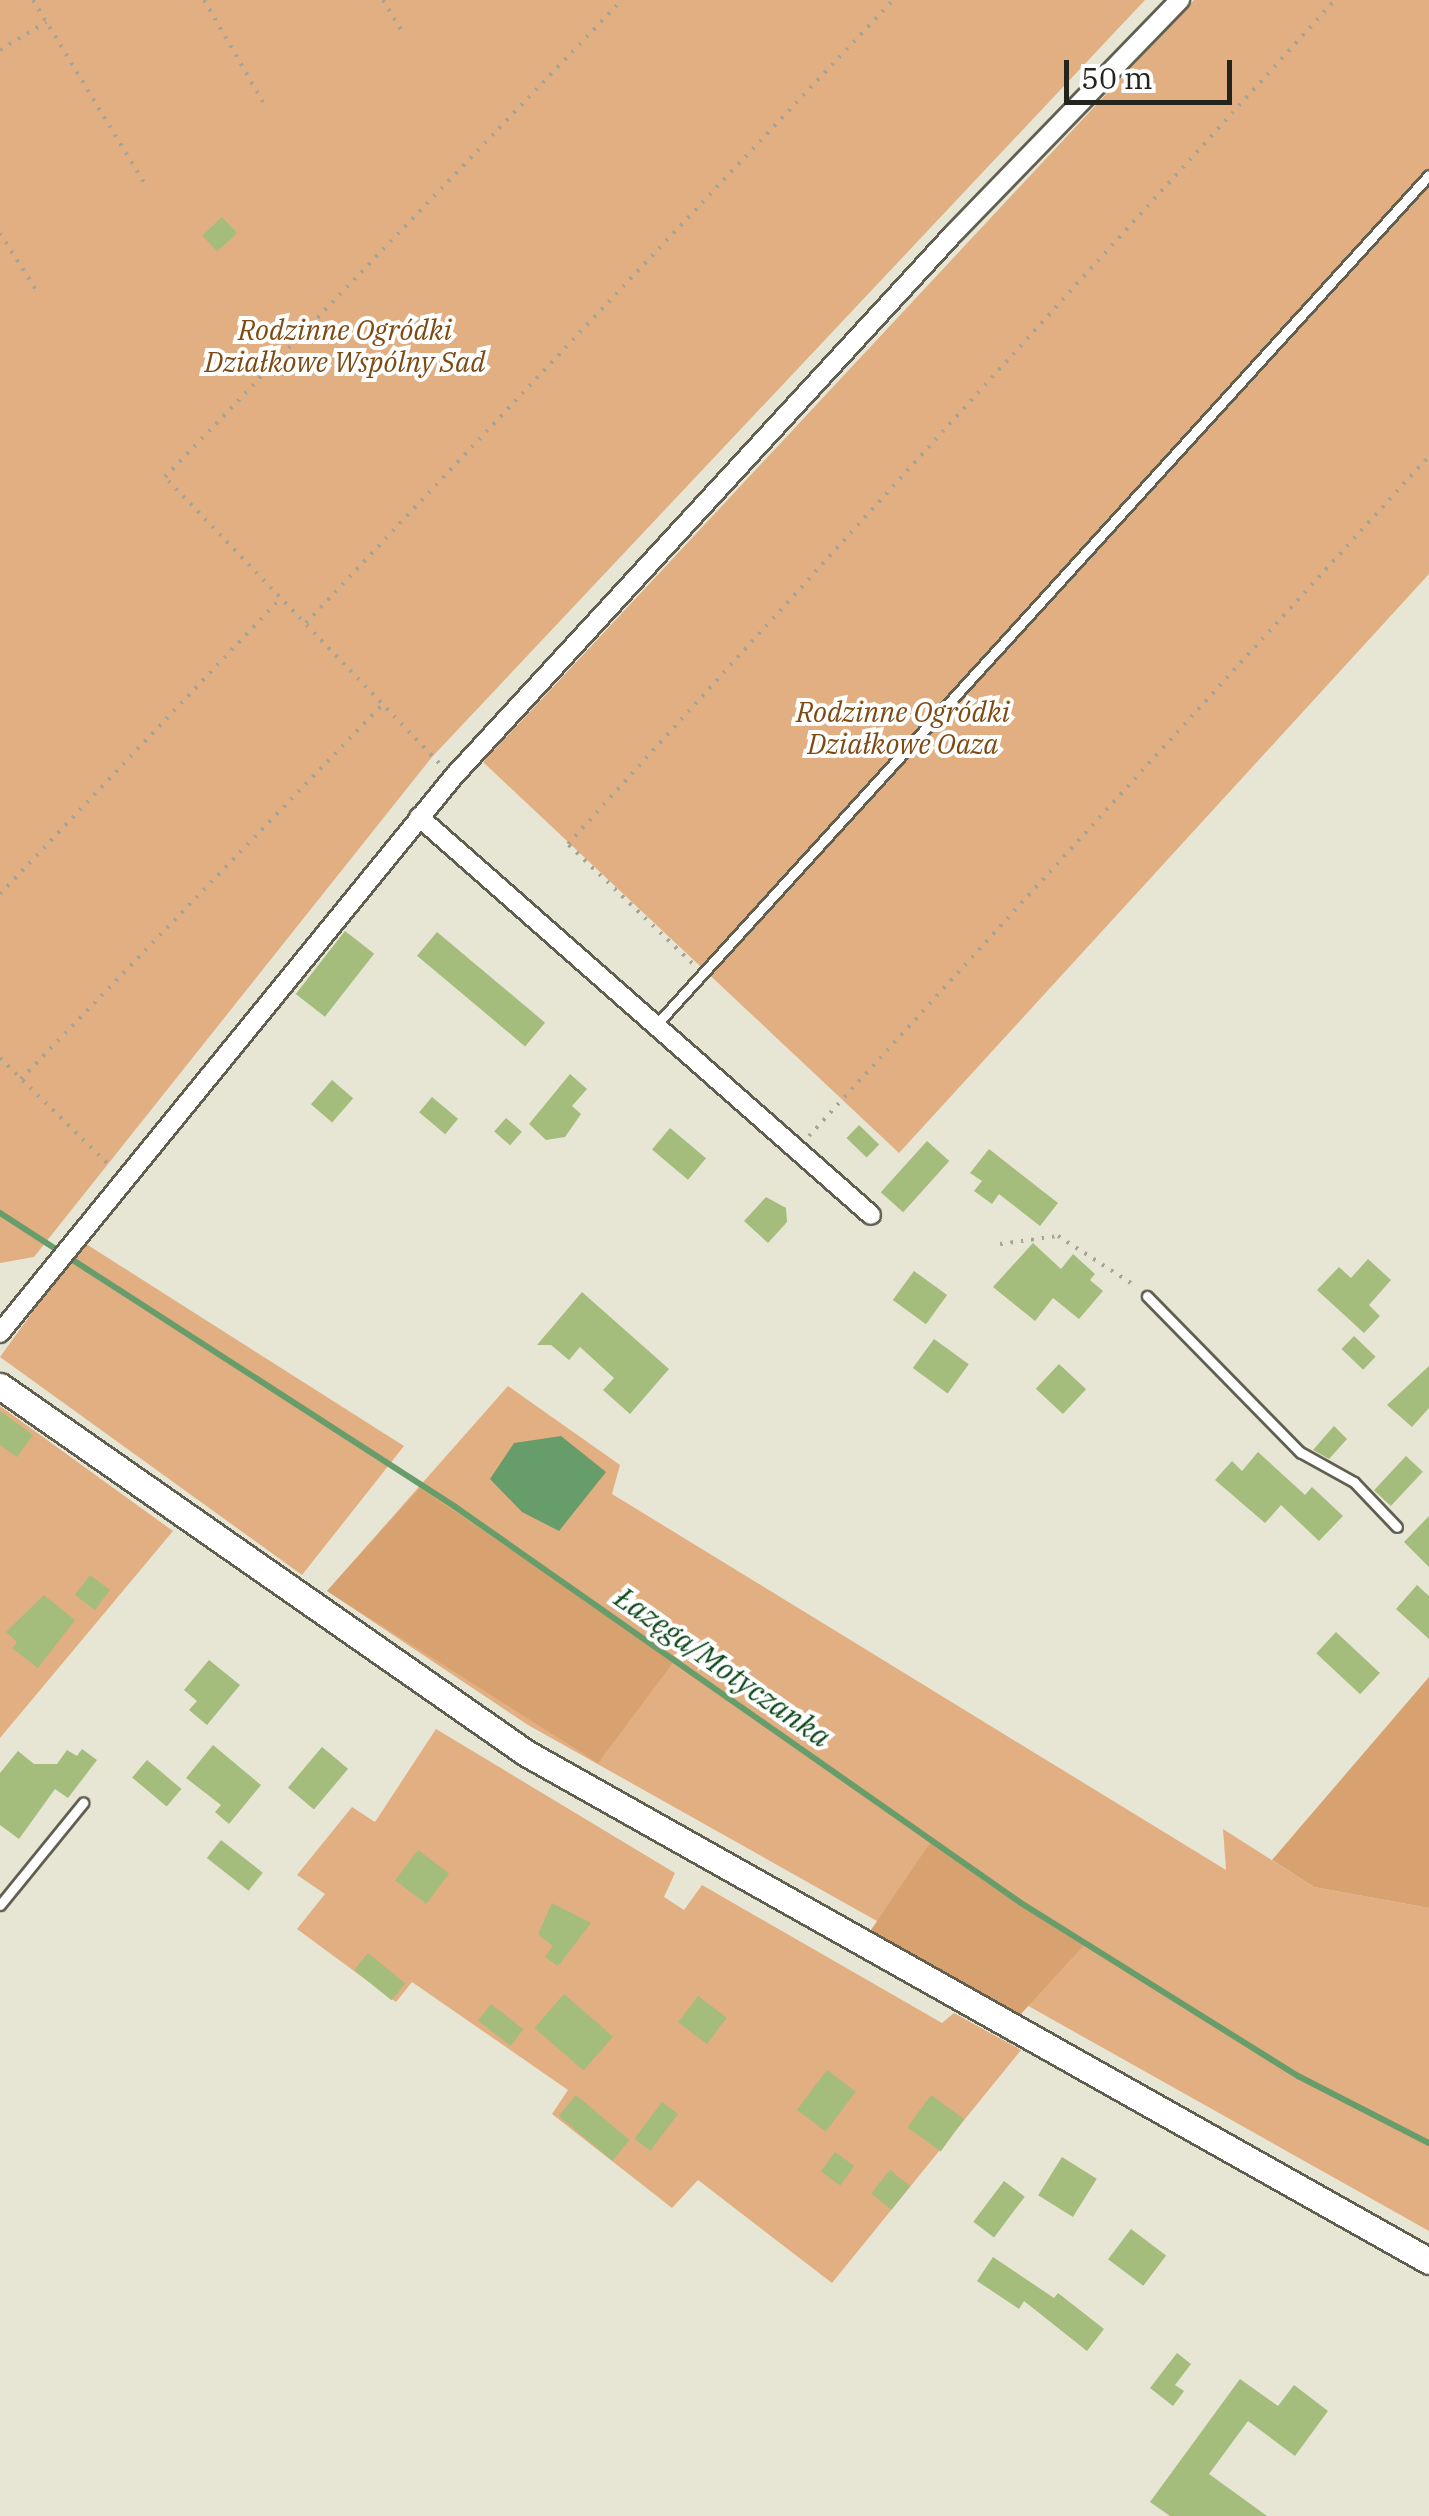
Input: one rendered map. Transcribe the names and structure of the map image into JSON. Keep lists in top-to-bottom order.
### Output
{
  "water": ["Łazęga/Motyczanka"],
  "parks": ["Rodzinne Ogródki Działkowe Wspólny Sad", "Rodzinne Ogródki Działkowe Oaza"],
  "scale_bar": "50 m"
}
